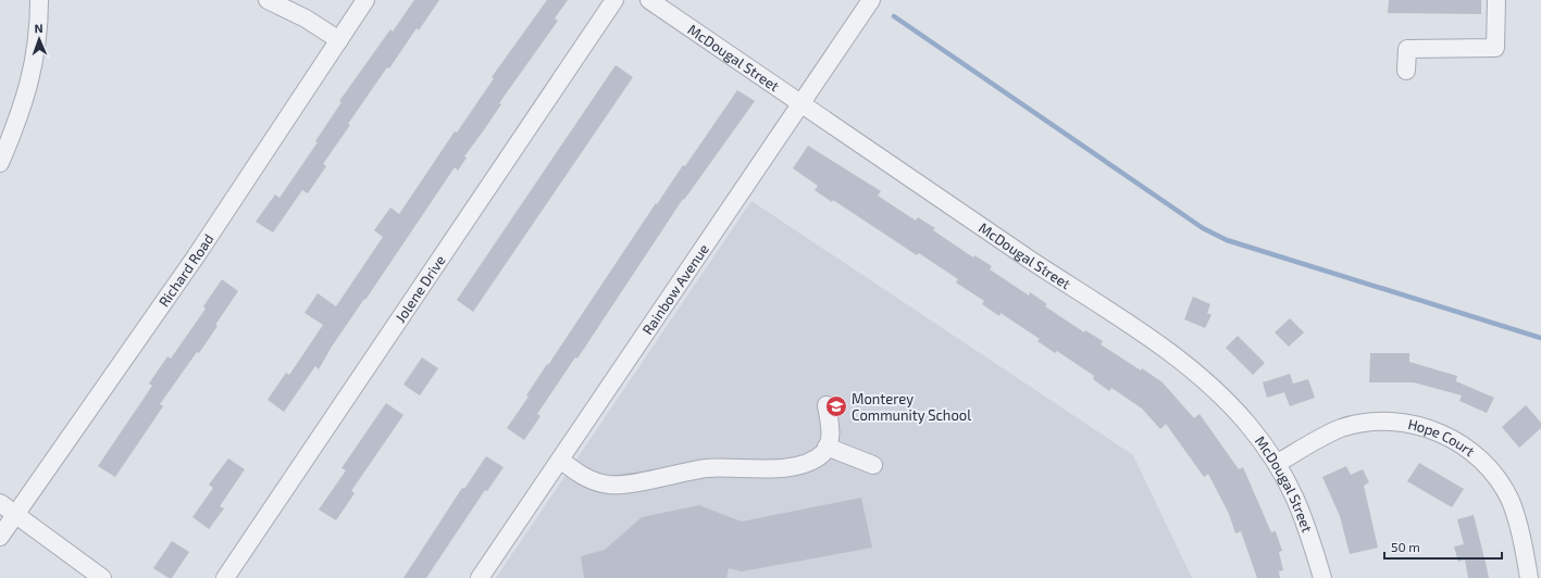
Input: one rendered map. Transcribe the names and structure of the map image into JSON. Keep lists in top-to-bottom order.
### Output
{
  "streets": {
    "street": [
      "McDougal Street",
      "Richard Road",
      "Jolene Drive",
      "Rainbow Avenue",
      "Hope Court"
    ]
  },
  "crossings": [
    ["McDougal Street", "Rainbow Avenue"],
    ["McDougal Street", "Hope Court"]
  ],
  "places": {
    "school or university": ["Monterey Community School"]
  },
  "scale_bar": "50 m",
  "north": "top"
}
